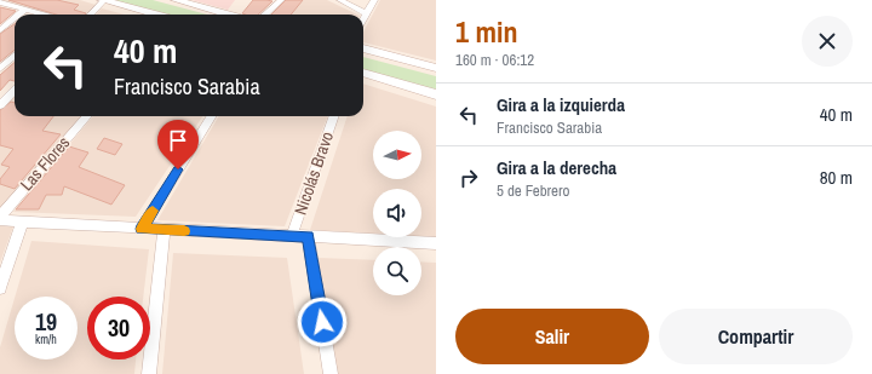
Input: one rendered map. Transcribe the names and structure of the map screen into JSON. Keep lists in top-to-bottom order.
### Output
{
  "streets": {
    "street": ["Las Flores", "Nicolás Bravo"]
  },
  "north": "right",
  "page": {
    "heading": ["1 min", "160 m · 06:12"],
    "turn": ["40 m", "Francisco Sarabia"],
    "list": [
      {
        "name": "Gira a la izquierda",
        "note": "Francisco Sarabia",
        "value": "40 m"
      },
      {
        "name": "Gira a la derecha",
        "note": "5 de Febrero",
        "value": "80 m"
      }
    ],
    "speed": "19 km/h",
    "limit": "30",
    "buttons": ["Salir", "Compartir"]
  }
}
